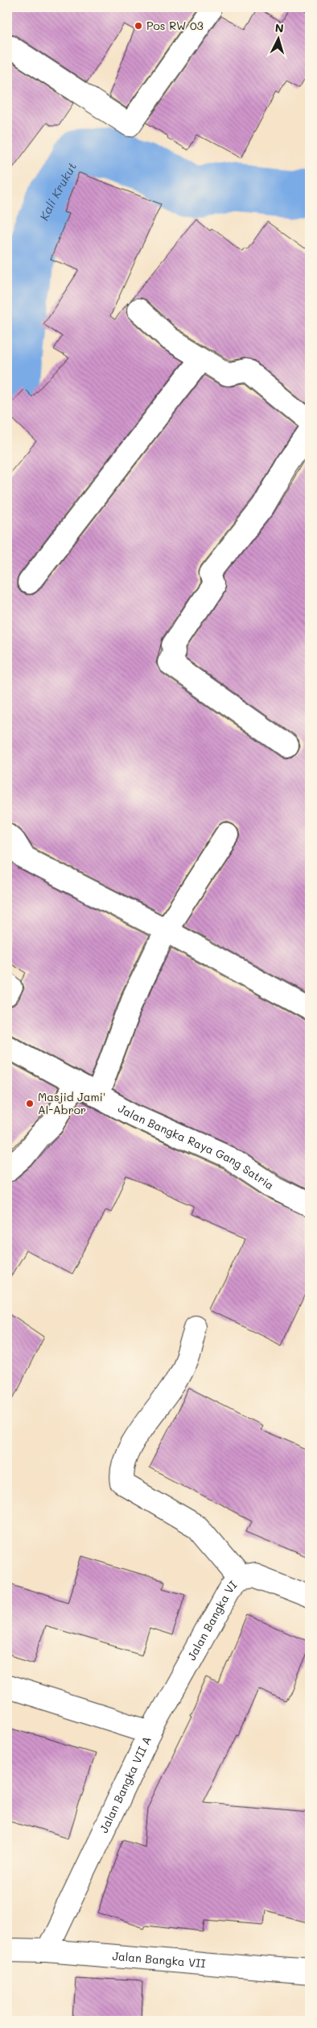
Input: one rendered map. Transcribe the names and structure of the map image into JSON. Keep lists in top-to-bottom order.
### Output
{
  "streets": {
    "street": [
      "Jalan Bangka Raya Gang Satria",
      "Jalan Bangka VI",
      "Jalan Bangka VII A",
      "Jalan Bangka VII"
    ]
  },
  "crossings": [
    ["Jalan Bangka VI", "Jalan Bangka VII A"],
    ["Jalan Bangka VII A", "Jalan Bangka VII"]
  ],
  "water": ["Kali Krukut"],
  "places": ["Pos RW 03", "Masjid Jami' Al-Abror"],
  "north": "top"
}
